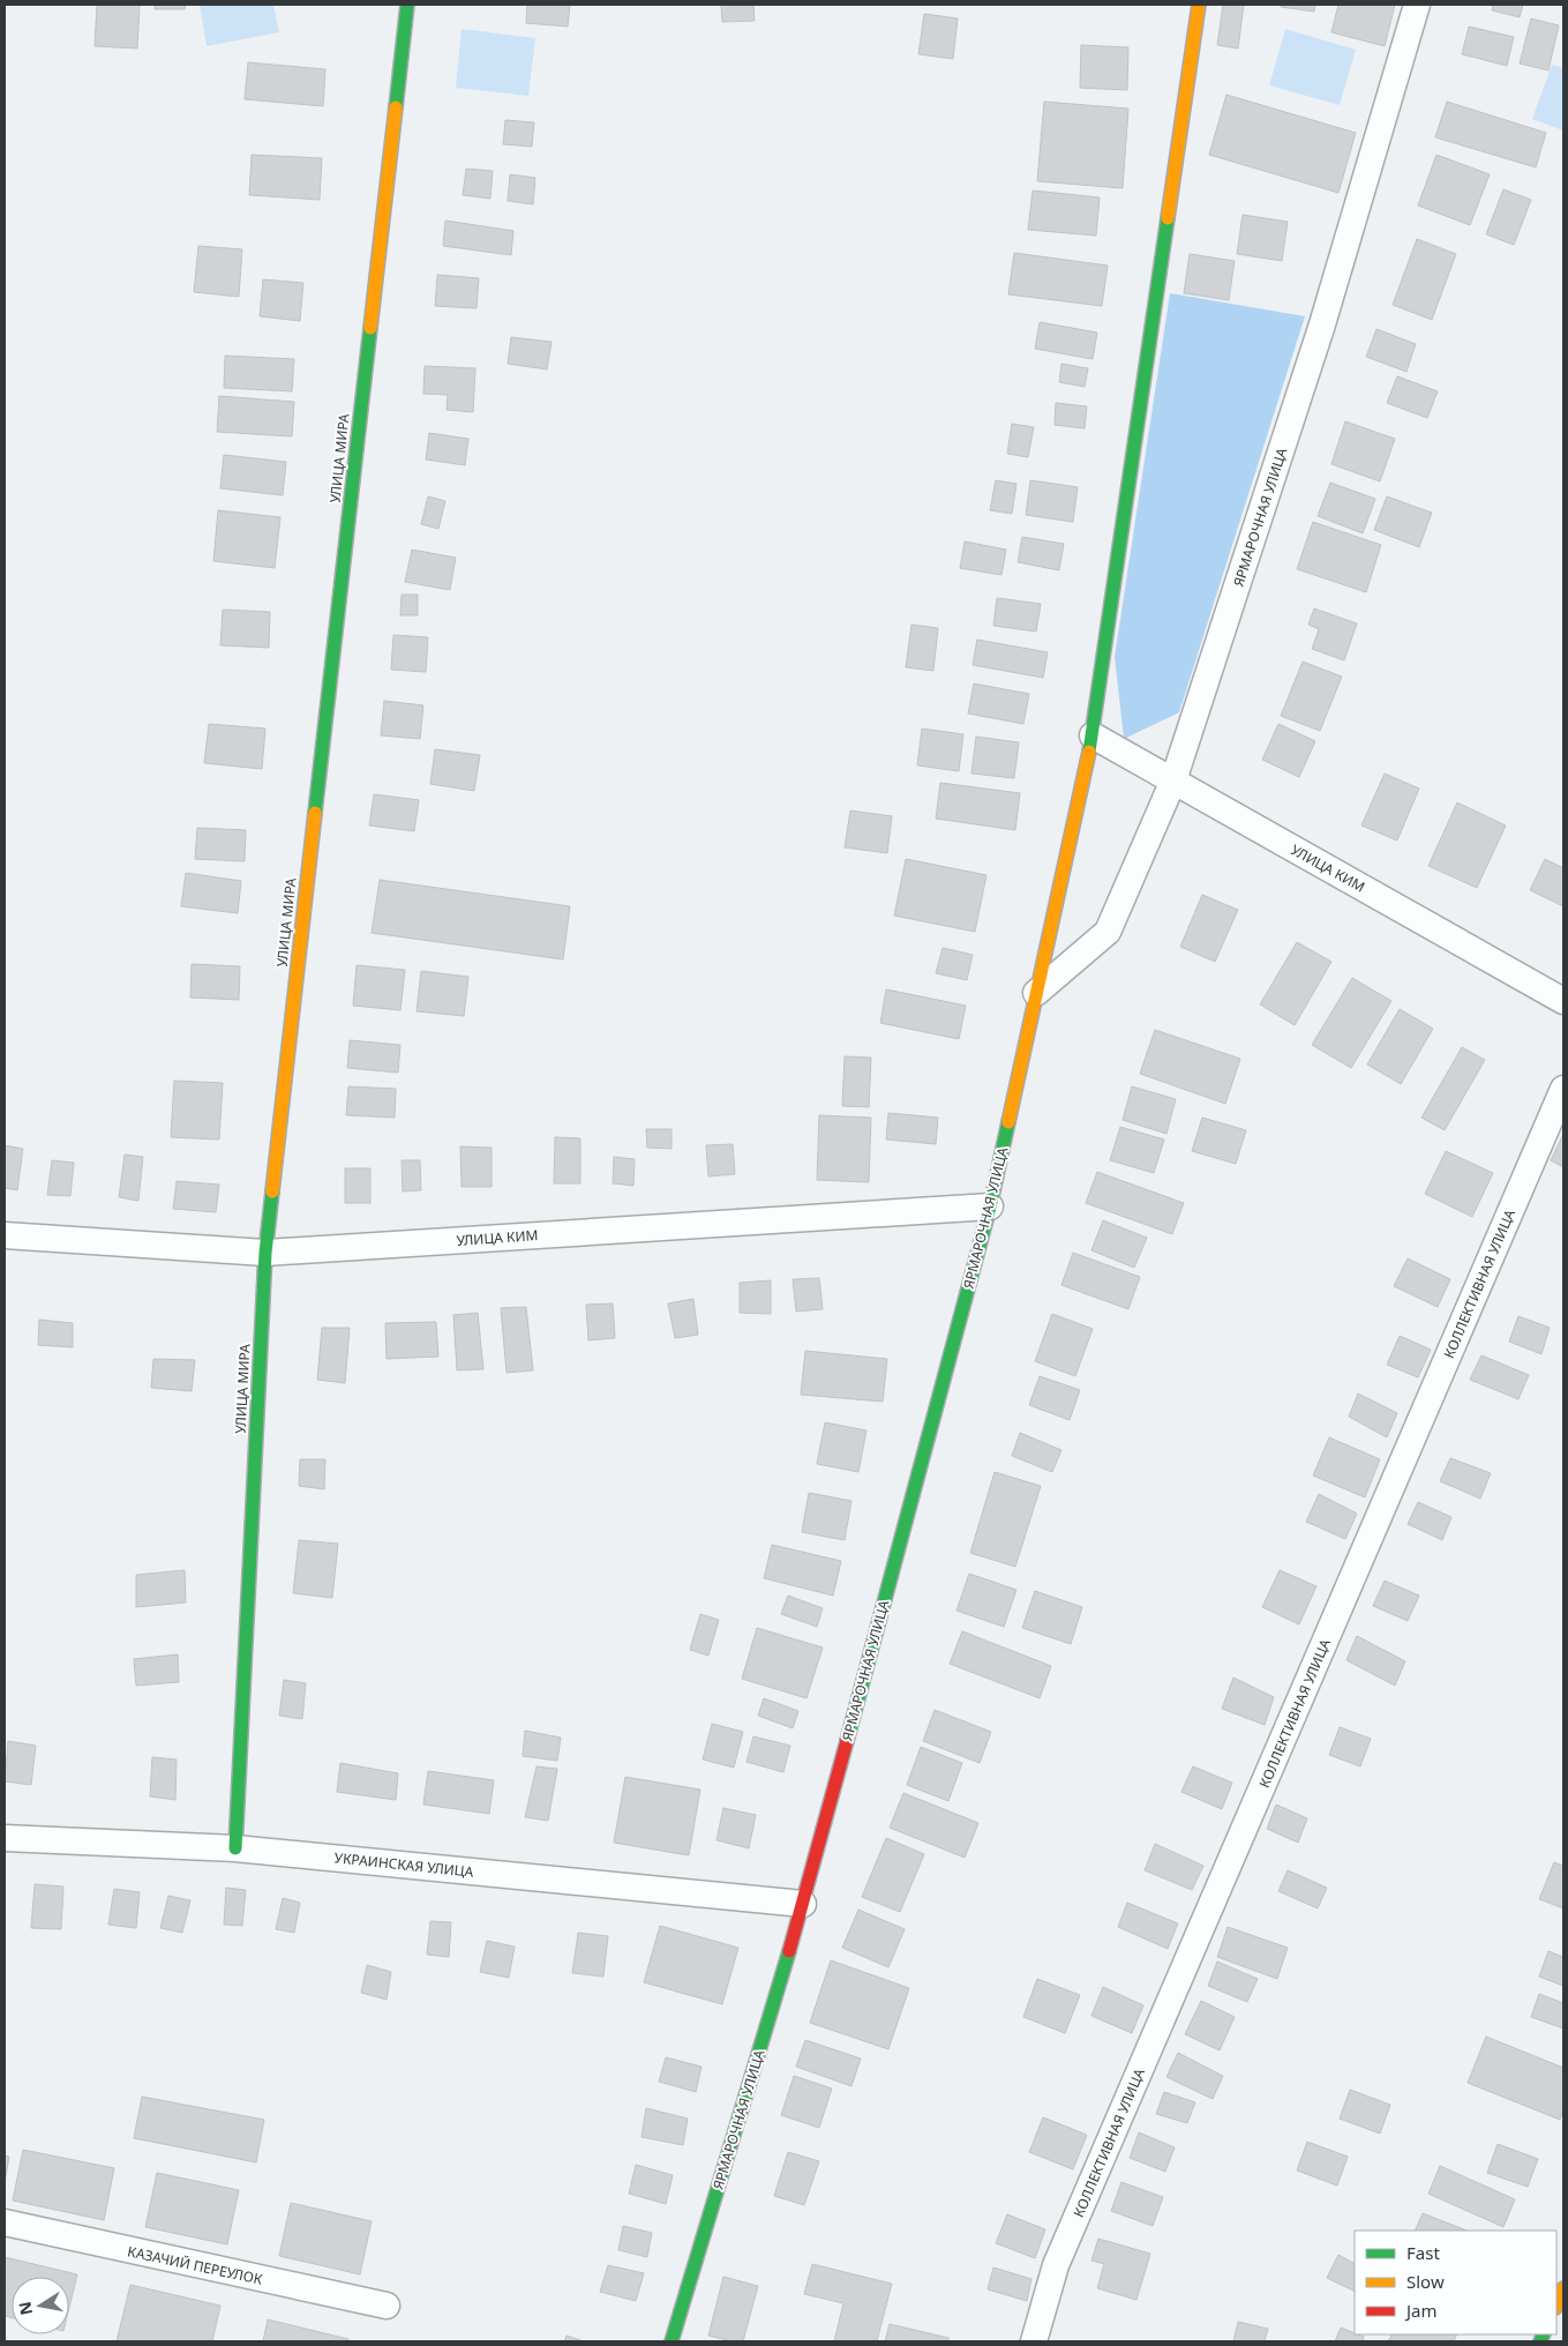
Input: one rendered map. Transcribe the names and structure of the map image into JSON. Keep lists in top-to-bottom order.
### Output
{
  "streets": {
    "street": [
      "УЛИЦА МИРА",
      "ЯРМАРОЧНАЯ УЛИЦА",
      "УЛИЦА КИМ",
      "КОЛЛЕКТИВНАЯ УЛИЦА",
      "УКРАИНСКАЯ УЛИЦА",
      "КАЗАЧИЙ ПЕРЕУЛОК"
    ]
  },
  "crossings": [
    ["УЛИЦА МИРА", "УЛИЦА КИМ"],
    ["УЛИЦА МИРА", "УКРАИНСКАЯ УЛИЦА"],
    ["ЯРМАРОЧНАЯ УЛИЦА", "УЛИЦА КИМ"],
    ["ЯРМАРОЧНАЯ УЛИЦА", "УКРАИНСКАЯ УЛИЦА"]
  ],
  "legend": ["Fast", "Slow", "Jam"],
  "north": "left"
}
